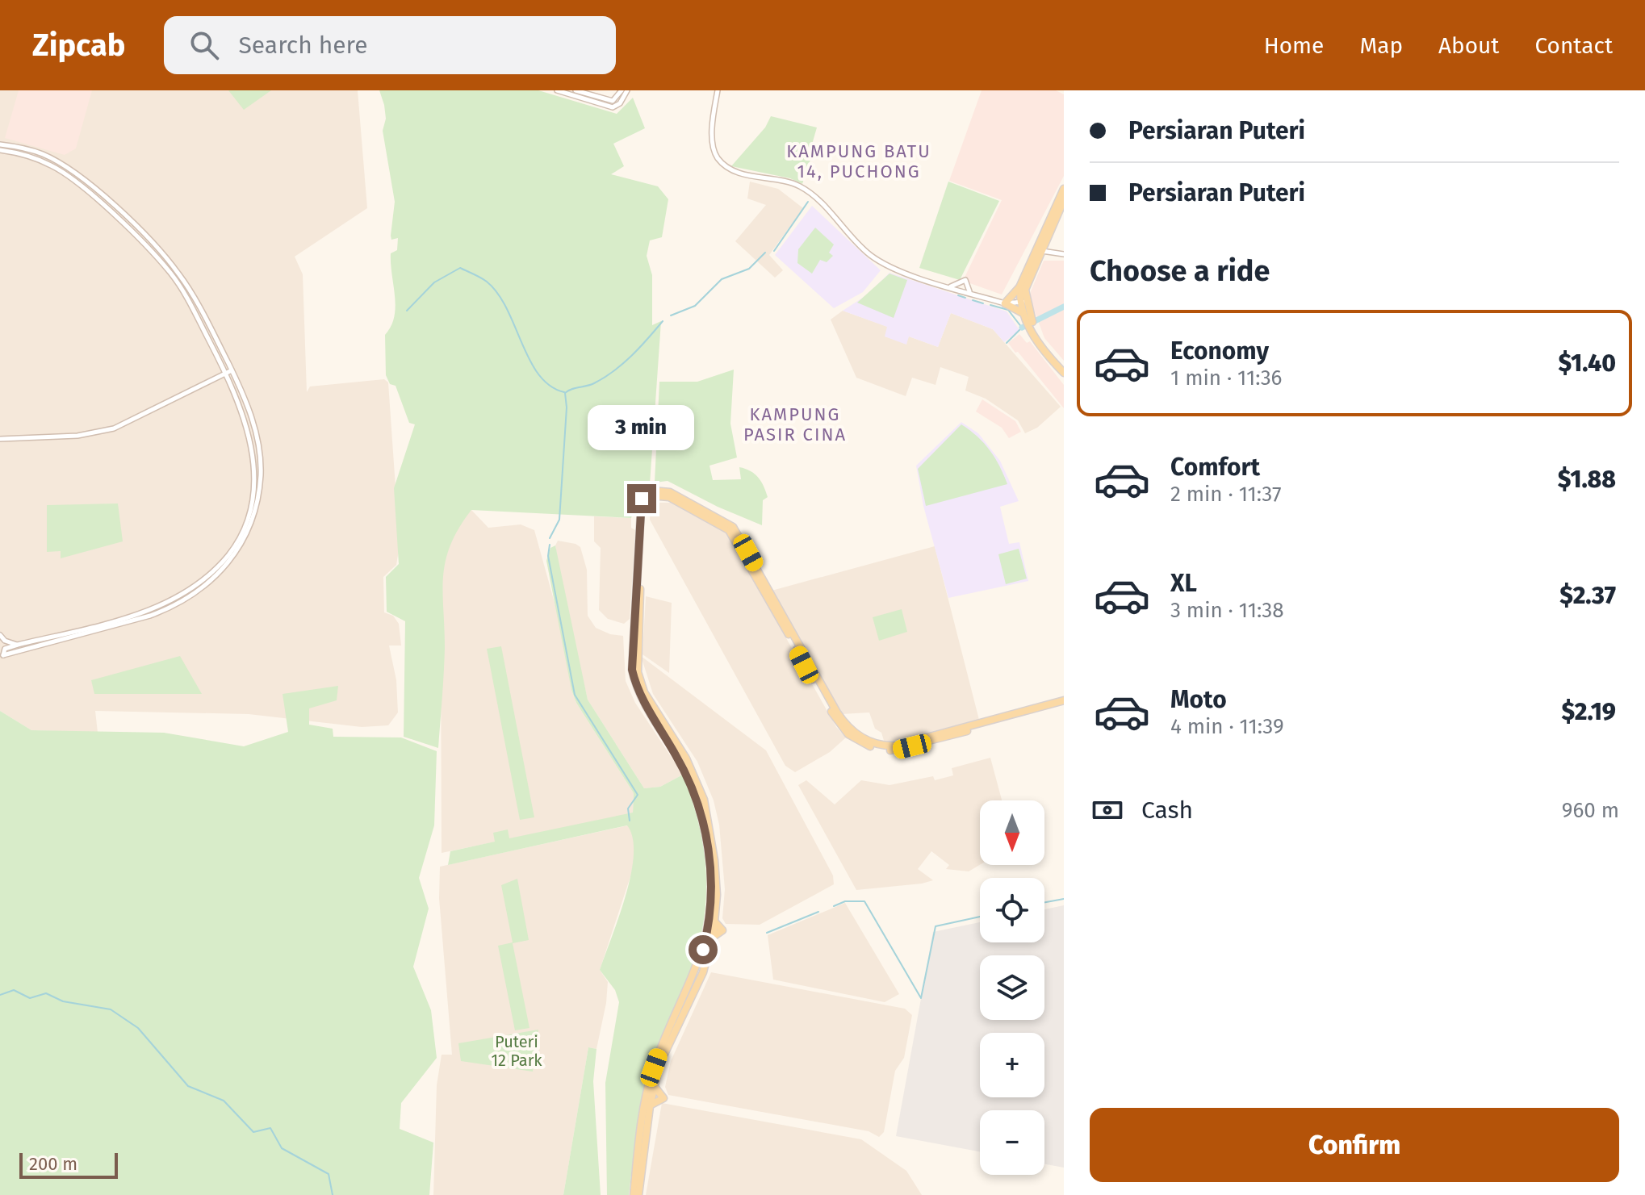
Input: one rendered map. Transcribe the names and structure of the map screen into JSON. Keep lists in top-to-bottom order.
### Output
{
  "districts": ["KAMPUNG BATU 14, PUCHONG", "KAMPUNG PASIR CINA"],
  "parks": ["Puteri 12 Park"],
  "scale_bar": "200 m",
  "north": "bottom",
  "page": {
    "header": "Zipcab",
    "search": "Search here",
    "nav": [
      "Home",
      "Map",
      "About",
      "Contact"
    ],
    "banner": ["Persiaran Puteri", "Persiaran Puteri"],
    "heading": "Choose a ride",
    "list": [
      {
        "name": "Economy",
        "note": "1 min · 11:36",
        "value": "$1.40"
      },
      {
        "name": "Comfort",
        "note": "2 min · 11:37",
        "value": "$1.88"
      },
      {
        "name": "XL",
        "note": "3 min · 11:38",
        "value": "$2.37"
      },
      {
        "name": "Moto",
        "note": "4 min · 11:39",
        "value": "$2.19"
      }
    ],
    "bubble": "3 min",
    "pay": ["Cash", "960 m"],
    "map_buttons": ["+", "−"],
    "buttons": "Confirm",
    "scale": "200 m"
  }
}
